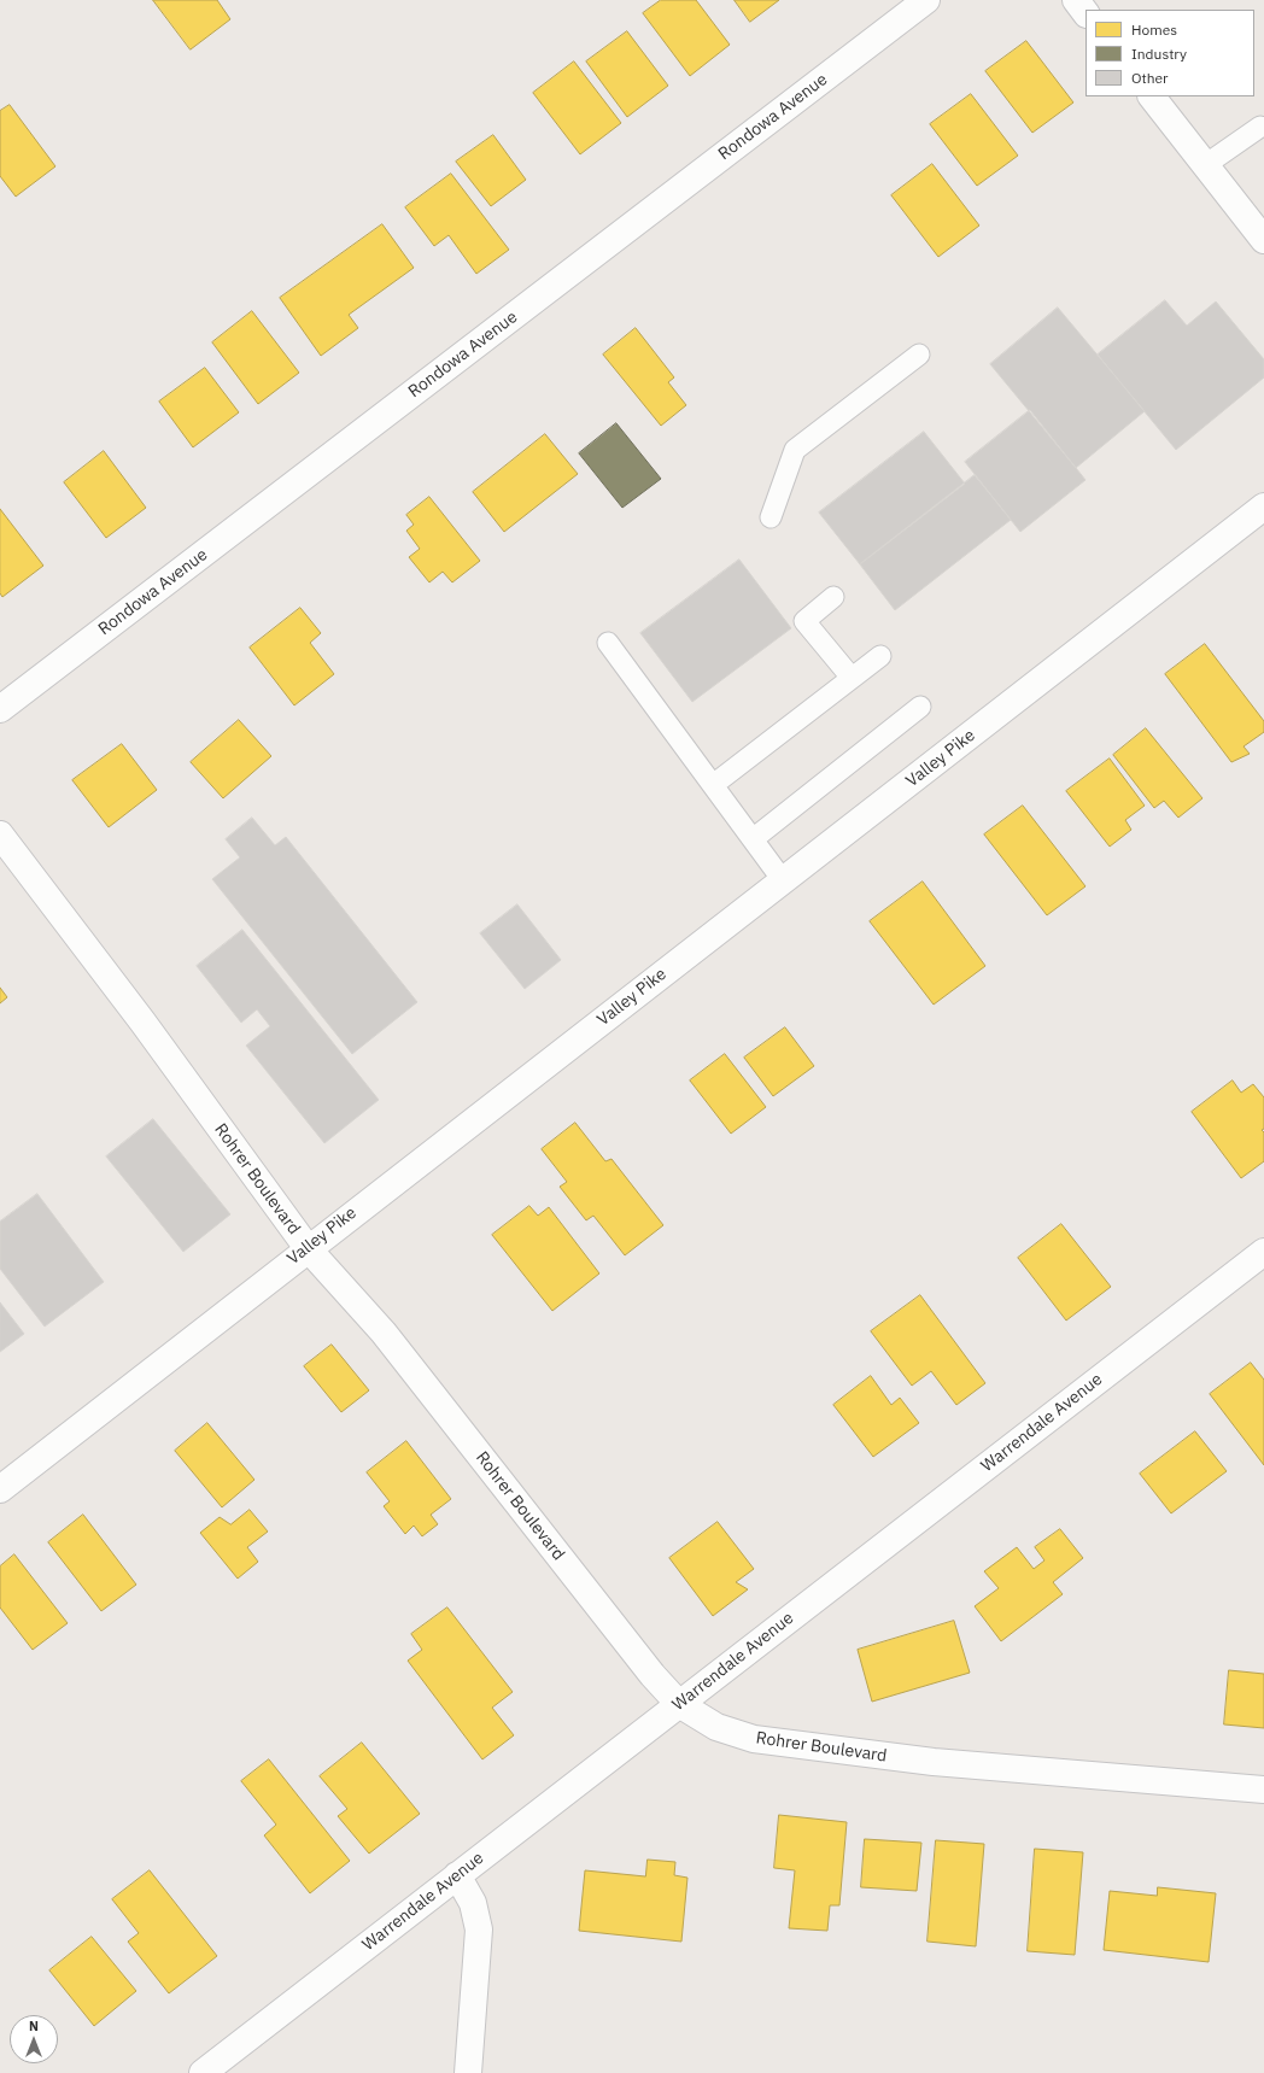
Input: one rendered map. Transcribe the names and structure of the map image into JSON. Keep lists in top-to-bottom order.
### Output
{
  "streets": {
    "street": [
      "Rondowa Avenue",
      "Valley Pike",
      "Rohrer Boulevard",
      "Warrendale Avenue"
    ]
  },
  "crossings": [
    ["Valley Pike", "Rohrer Boulevard"],
    ["Rohrer Boulevard", "Warrendale Avenue"]
  ],
  "legend": ["Homes", "Industry", "Other"],
  "north": "top"
}
